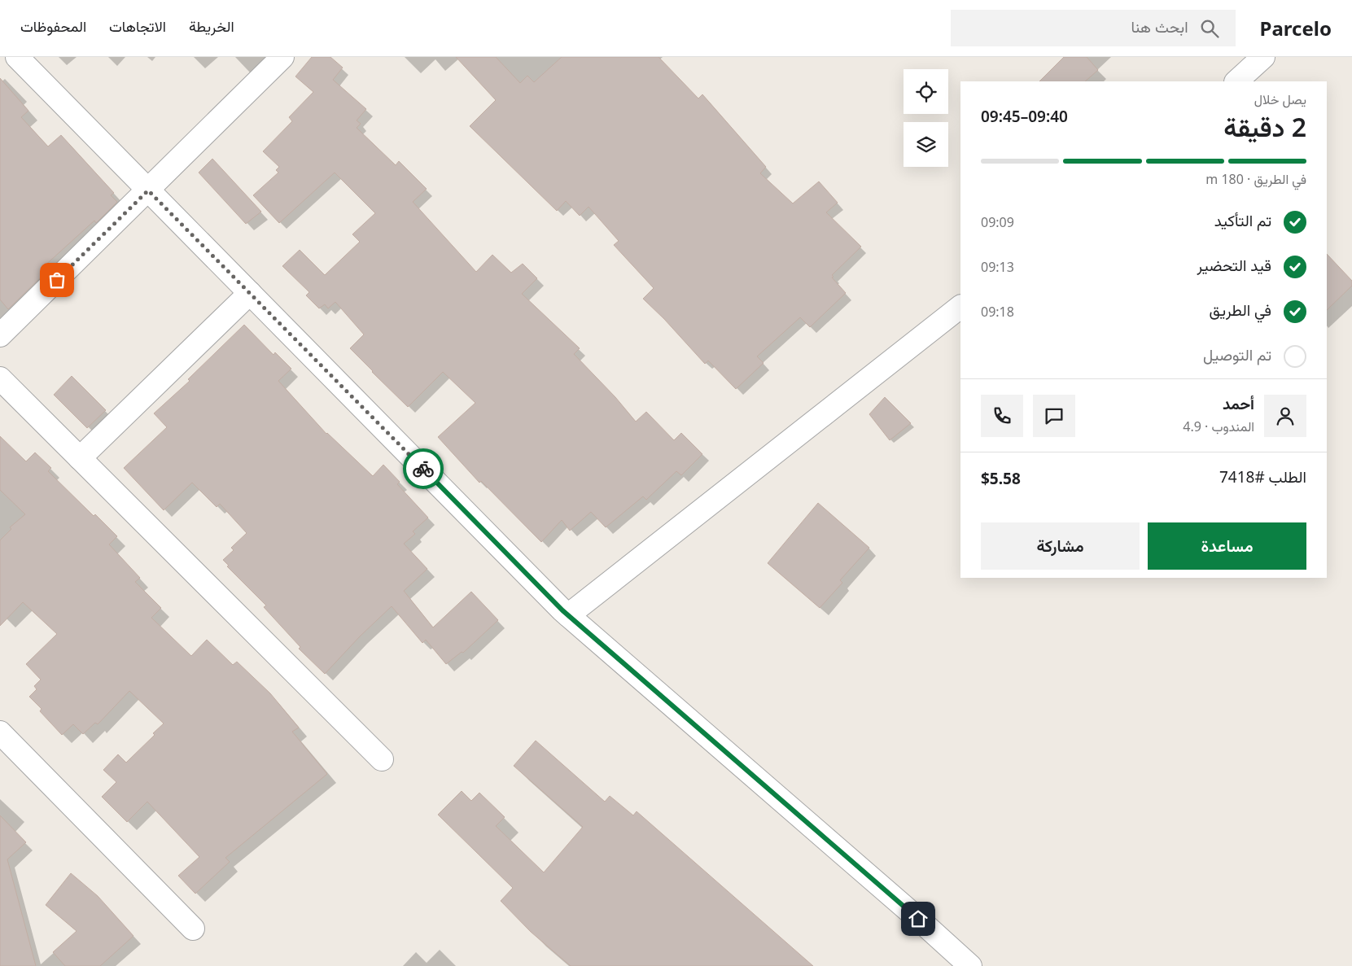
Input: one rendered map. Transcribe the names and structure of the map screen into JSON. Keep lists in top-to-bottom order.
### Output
{
  "page": {
    "header": "Parcelo",
    "search": "ابحث هنا",
    "nav": ["الخريطة", "الاتجاهات", "المحفوظات"],
    "heading": ["2 دقيقة", "يصل خلال", "09:40–09:45"],
    "panel": [
      "أحمد",
      "المندوب · 4.9",
      "الطلب #7418",
      "$5.58"
    ],
    "bar": "في الطريق · 180 m",
    "list": [
      ["تم التأكيد", "09:09"],
      ["قيد التحضير", "09:13"],
      ["في الطريق", "09:18"],
      "تم التوصيل"
    ],
    "buttons": ["مساعدة", "مشاركة"]
  }
}
